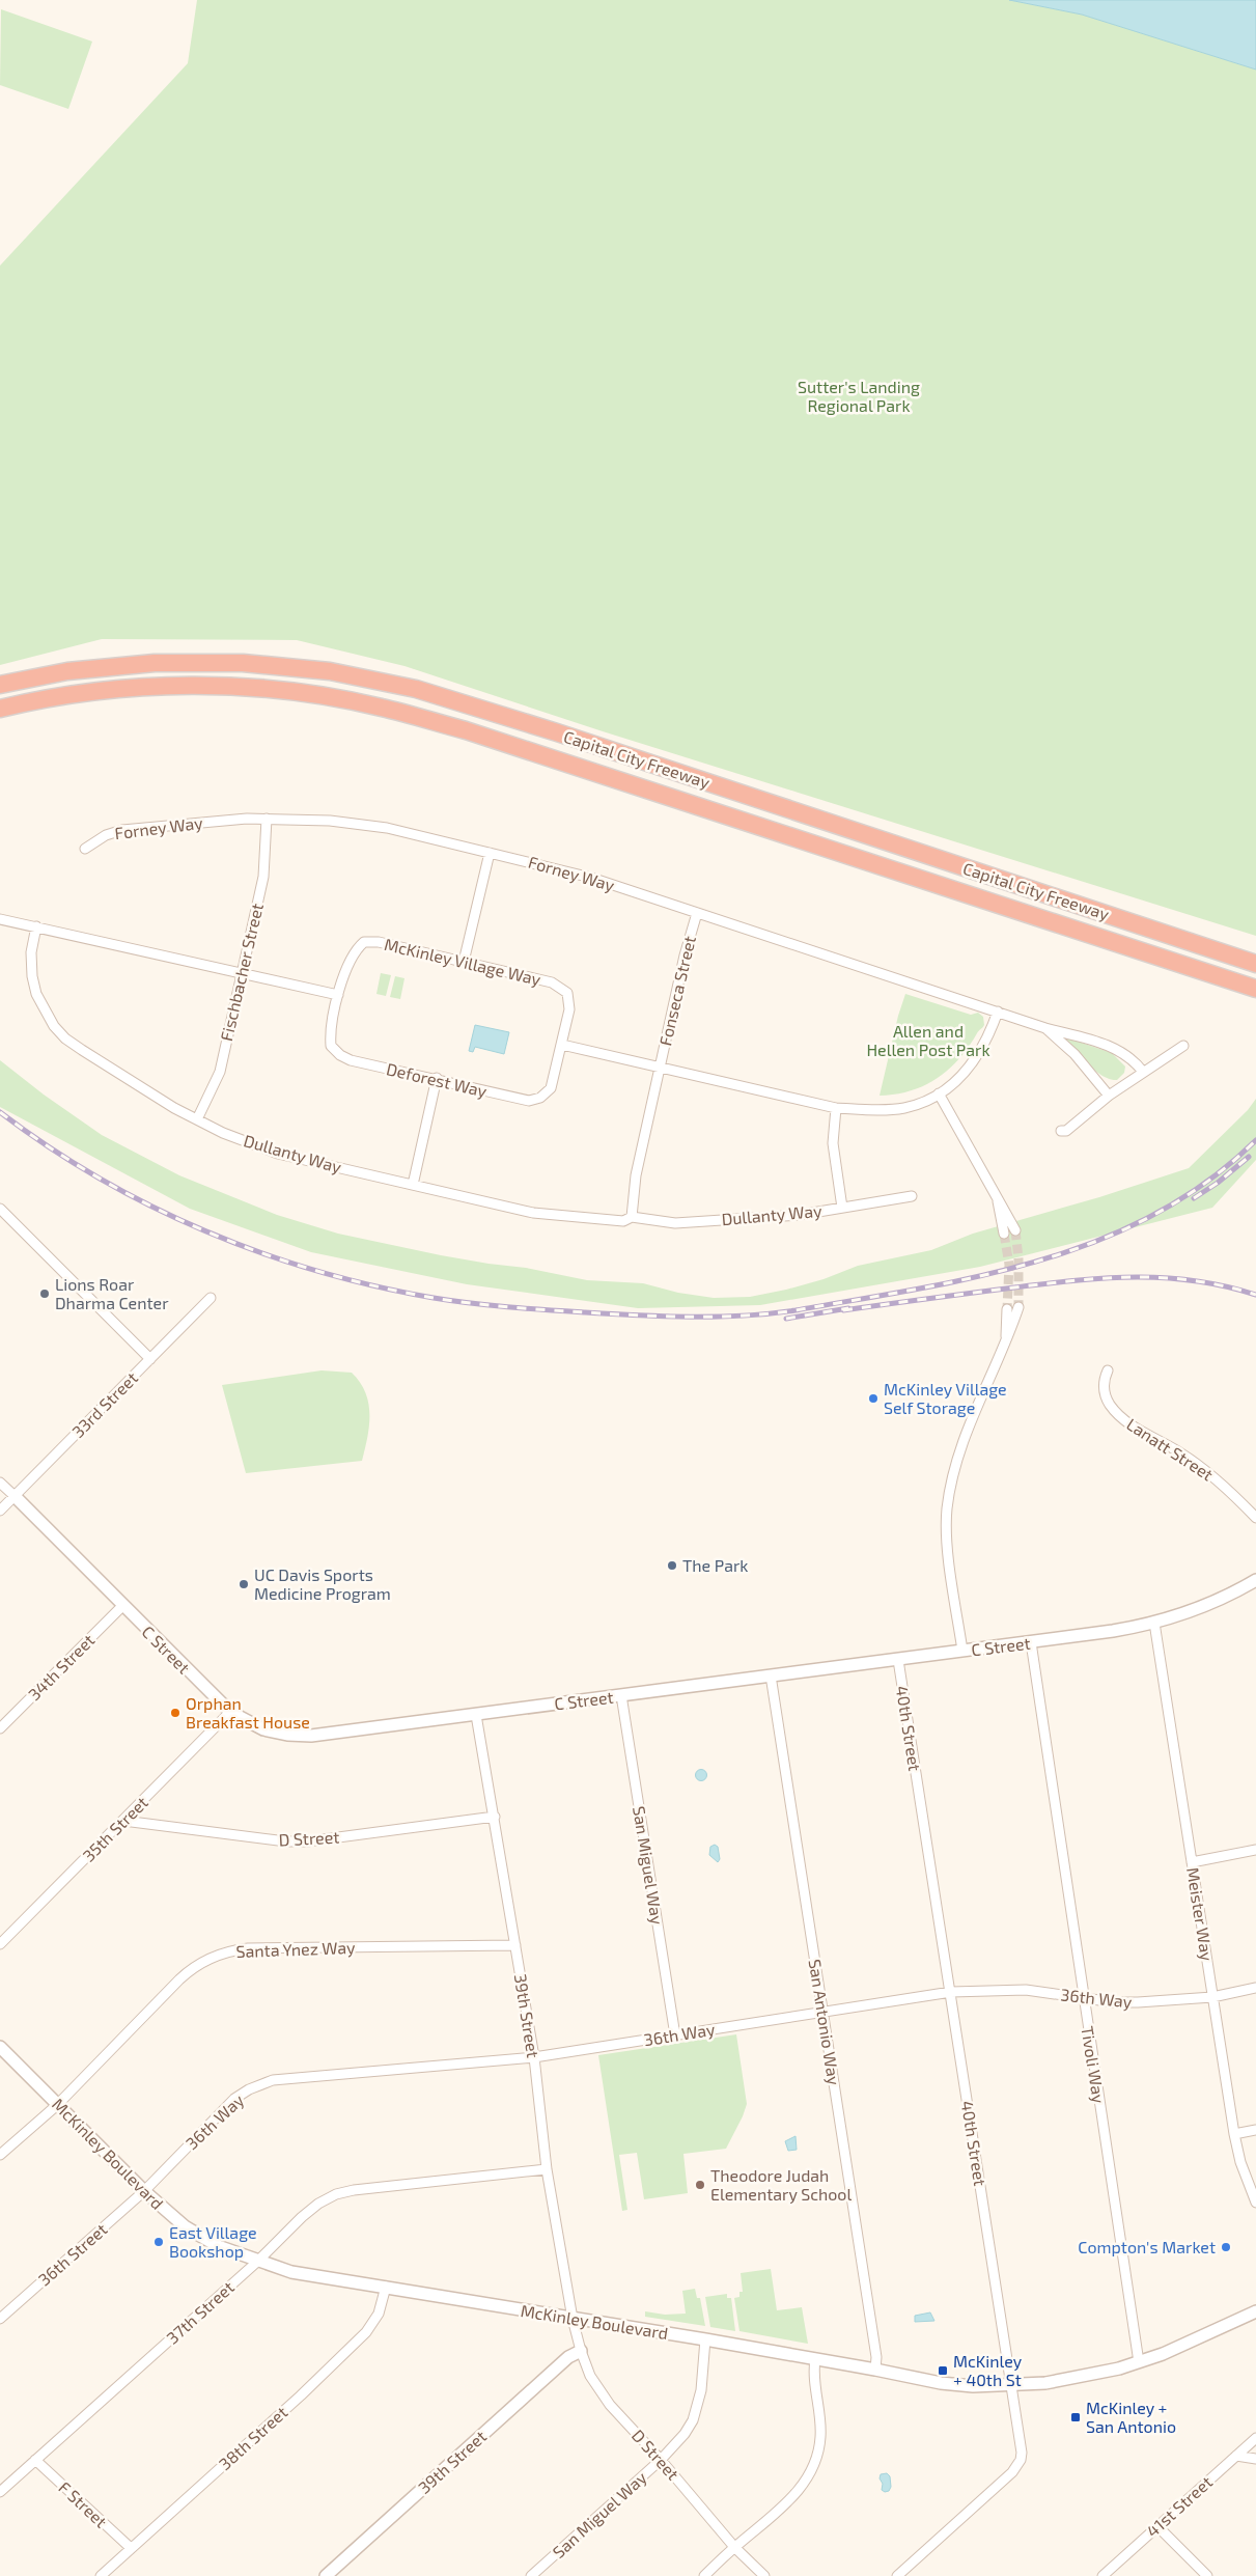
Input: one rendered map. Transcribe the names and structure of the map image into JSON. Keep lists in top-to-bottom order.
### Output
{
  "streets": {
    "highway": ["Capital City Freeway"],
    "street": [
      "Forney Way",
      "McKinley Village Way",
      "Fischbacher Street",
      "Fonseca Street",
      "Deforest Way",
      "Dullanty Way",
      "33rd Street",
      "Lanatt Street",
      "C Street",
      "34th Street",
      "40th Street",
      "35th Street",
      "D Street",
      "San Miguel Way",
      "Meister Way",
      "Santa Ynez Way",
      "36th Way",
      "39th Street",
      "San Antonio Way",
      "Tivoli Way",
      "McKinley Boulevard",
      "36th Street",
      "37th Street",
      "38th Street",
      "F Street",
      "41st Street"
    ]
  },
  "crossings": [
    ["Forney Way", "Fischbacher Street"],
    ["Forney Way", "Fonseca Street"],
    ["McKinley Village Way", "Deforest Way"],
    ["Fischbacher Street", "Dullanty Way"],
    ["33rd Street", "C Street"],
    ["C Street", "34th Street"],
    ["C Street", "40th Street"],
    ["C Street", "35th Street"],
    ["C Street", "San Miguel Way"],
    ["C Street", "Meister Way"],
    ["C Street", "39th Street"],
    ["C Street", "San Antonio Way"],
    ["C Street", "Tivoli Way"],
    ["40th Street", "36th Way"],
    ["40th Street", "McKinley Boulevard"],
    ["35th Street", "D Street"],
    ["D Street", "San Miguel Way"],
    ["D Street", "39th Street"],
    ["D Street", "McKinley Boulevard"],
    ["San Miguel Way", "36th Way"],
    ["San Miguel Way", "McKinley Boulevard"],
    ["Meister Way", "36th Way"],
    ["Santa Ynez Way", "39th Street"],
    ["Santa Ynez Way", "McKinley Boulevard"],
    ["36th Way", "39th Street"],
    ["36th Way", "San Antonio Way"],
    ["36th Way", "Tivoli Way"],
    ["36th Way", "McKinley Boulevard"],
    ["36th Way", "36th Street"],
    ["39th Street", "McKinley Boulevard"],
    ["39th Street", "37th Street"],
    ["San Antonio Way", "McKinley Boulevard"],
    ["Tivoli Way", "McKinley Boulevard"],
    ["McKinley Boulevard", "36th Street"],
    ["McKinley Boulevard", "37th Street"],
    ["McKinley Boulevard", "38th Street"],
    ["37th Street", "F Street"],
    ["38th Street", "F Street"]
  ],
  "parks": ["Sutter's Landing Regional Park", "Allen and Hellen Post Park"],
  "places": {
    "other": [
      "Lions Roar Dharma Center",
      "McKinley Village Self Storage",
      "The Park",
      "UC Davis Sports Medicine Program",
      "Orphan Breakfast House",
      "Theodore Judah Elementary School",
      "East Village Bookshop",
      "Compton's Market"
    ],
    "transit": ["McKinley + 40th St", "McKinley + San Antonio"]
  }
}
